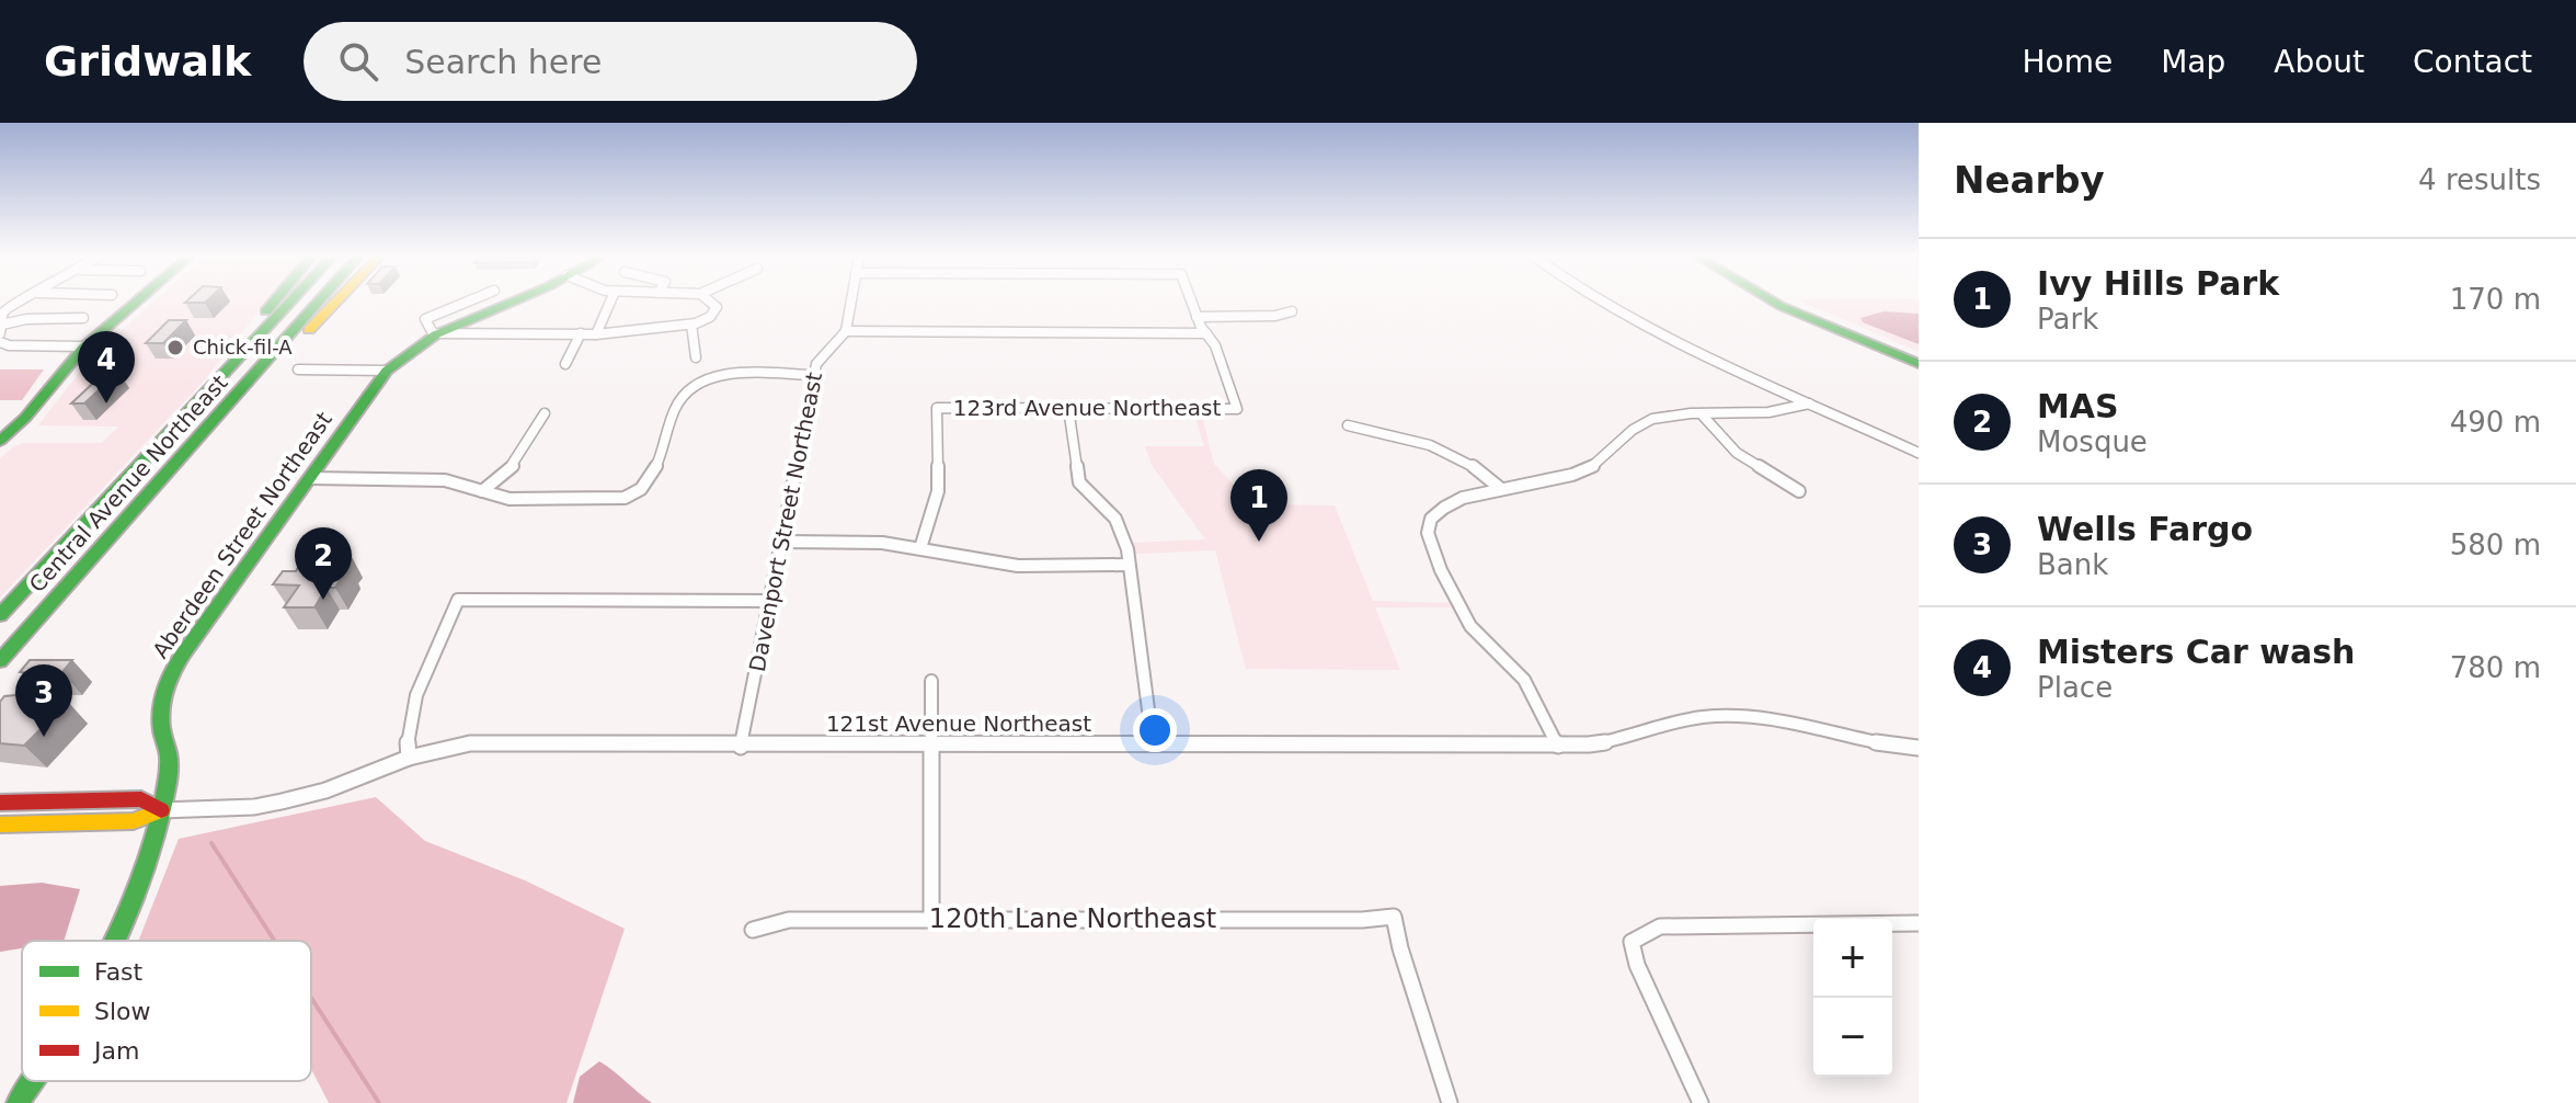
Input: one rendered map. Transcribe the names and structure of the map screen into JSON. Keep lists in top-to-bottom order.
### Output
{
  "streets": {
    "main road": ["Central Avenue Northeast", "Aberdeen Street Northeast", "121st Avenue Northeast"],
    "street": ["123rd Avenue Northeast", "Davenport Street Northeast", "120th Lane Northeast"]
  },
  "crossings": [
    ["Davenport Street Northeast", "121st Avenue Northeast"],
    ["Aberdeen Street Northeast", "121st Avenue Northeast"]
  ],
  "places": ["Chick-fil-A"],
  "legend": ["Fast", "Slow", "Jam"],
  "page": {
    "header": "Gridwalk",
    "search": "Search here",
    "nav": [
      "Home",
      "Map",
      "About",
      "Contact"
    ],
    "heading": ["Nearby", "4 results"],
    "list": [
      {
        "mark": "1",
        "name": "Ivy Hills Park",
        "note": "Park",
        "value": "170 m"
      },
      {
        "mark": "2",
        "name": "MAS",
        "note": "Mosque",
        "value": "490 m"
      },
      {
        "mark": "3",
        "name": "Wells Fargo",
        "note": "Bank",
        "value": "580 m"
      },
      {
        "mark": "4",
        "name": "Misters Car wash",
        "note": "Place",
        "value": "780 m"
      }
    ],
    "pins": [
      "4",
      "1",
      "2",
      "3"
    ],
    "map_buttons": ["+", "−"]
  }
}
